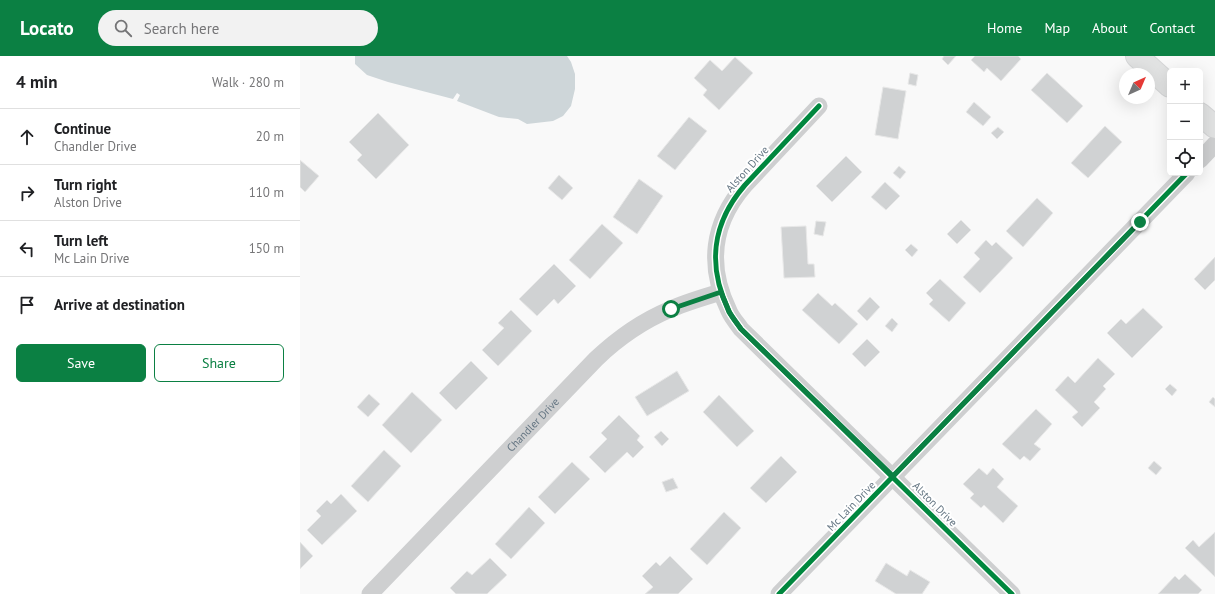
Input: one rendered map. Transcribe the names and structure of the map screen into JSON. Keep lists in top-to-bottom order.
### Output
{
  "streets": {
    "street": ["Alston Drive", "Chandler Drive", "Mc Lain Drive"]
  },
  "crossings": [
    ["Alston Drive", "Chandler Drive"],
    ["Alston Drive", "Mc Lain Drive"]
  ],
  "north": "top right",
  "page": {
    "header": "Locato",
    "search": "Search here",
    "nav": [
      "Home",
      "Map",
      "About",
      "Contact"
    ],
    "heading": ["4 min", "Walk · 280 m"],
    "map_buttons": ["+", "−"],
    "list": [
      ["Continue", "Chandler Drive", "20 m"],
      ["Turn right", "Alston Drive", "110 m"],
      ["Turn left", "Mc Lain Drive", "150 m"],
      "Arrive at destination"
    ],
    "buttons": ["Save", "Share"]
  }
}
